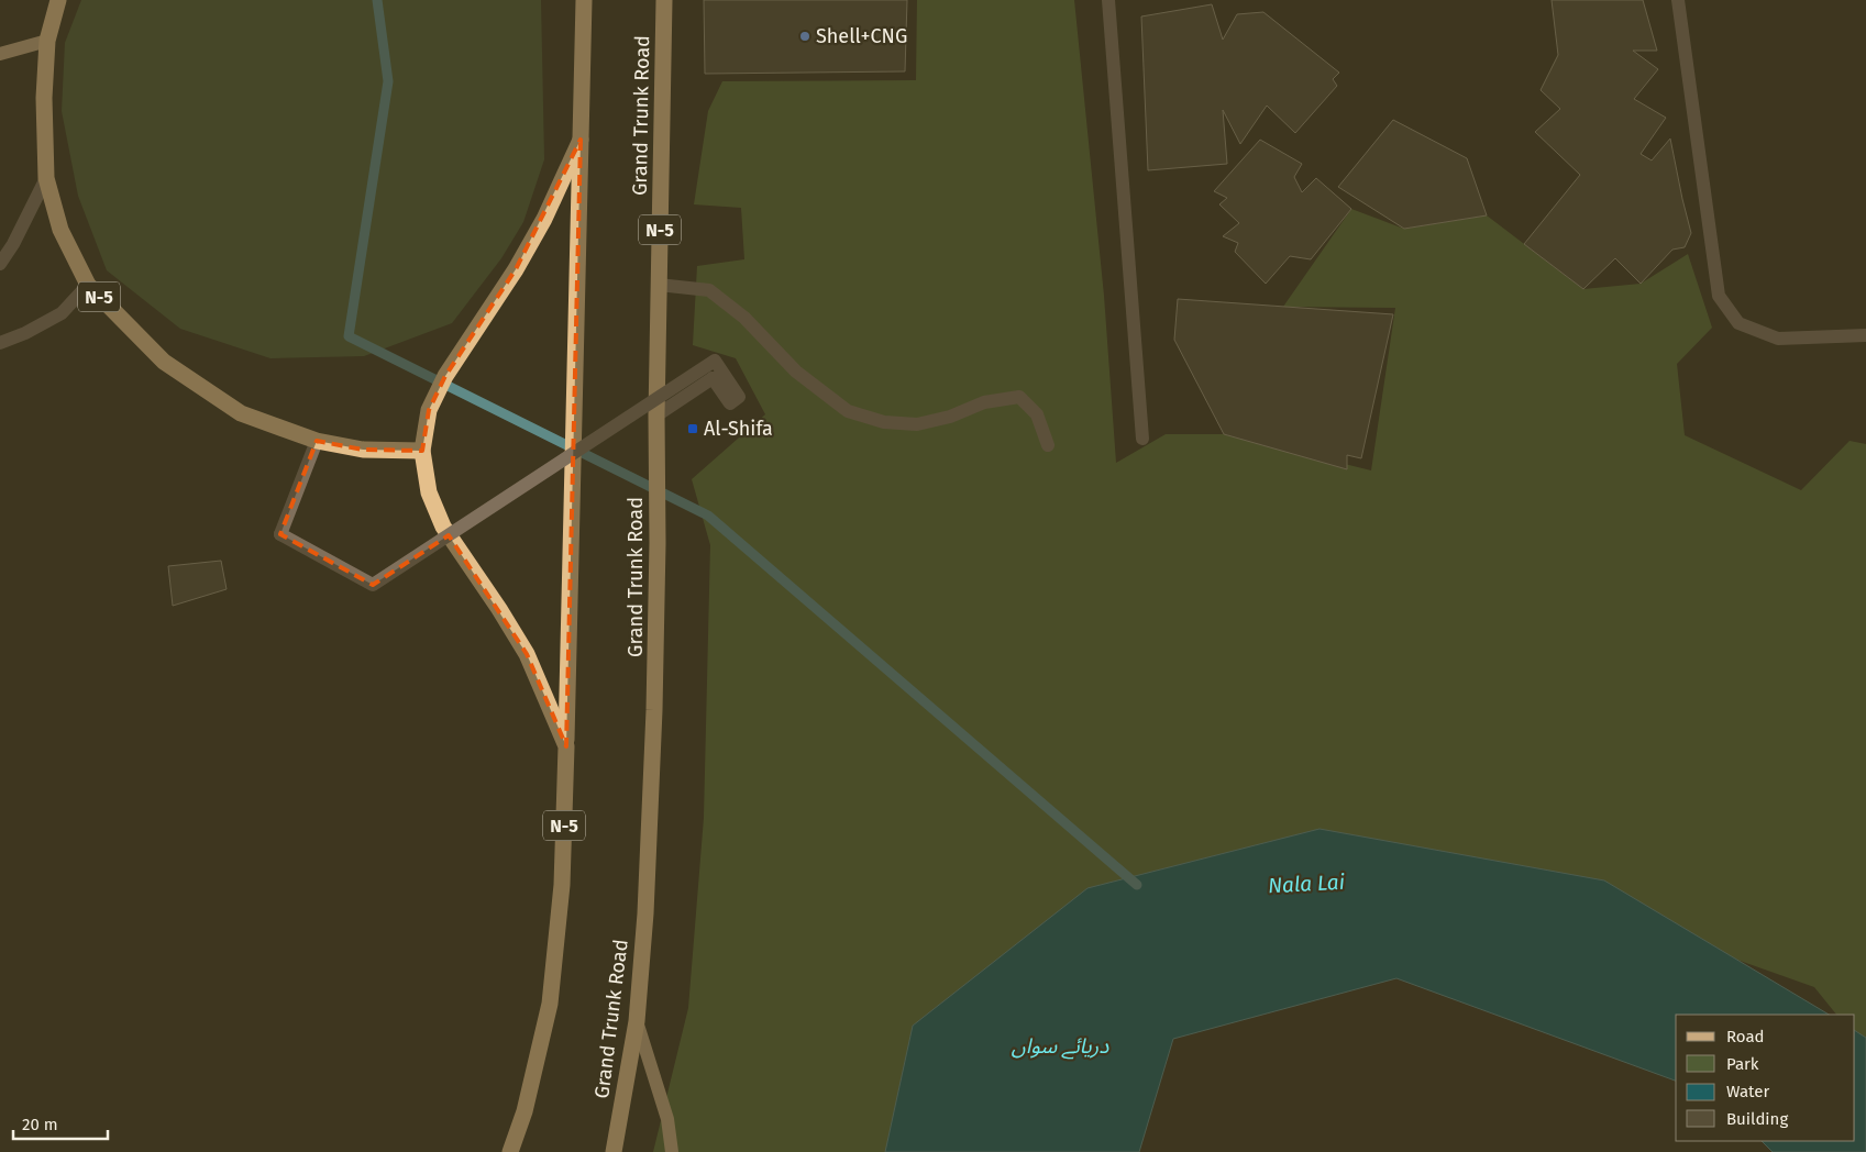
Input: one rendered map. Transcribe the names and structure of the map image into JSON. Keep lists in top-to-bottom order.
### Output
{
  "streets": {
    "highway": ["Grand Trunk Road", "N-5"]
  },
  "water": ["Nala Lai", "دریائے سواں"],
  "places": {
    "other": ["Shell+CNG"],
    "transit": ["Al-Shifa"]
  },
  "legend": [
    "Road",
    "Park",
    "Water",
    "Building"
  ],
  "scale_bar": "20 m"
}
